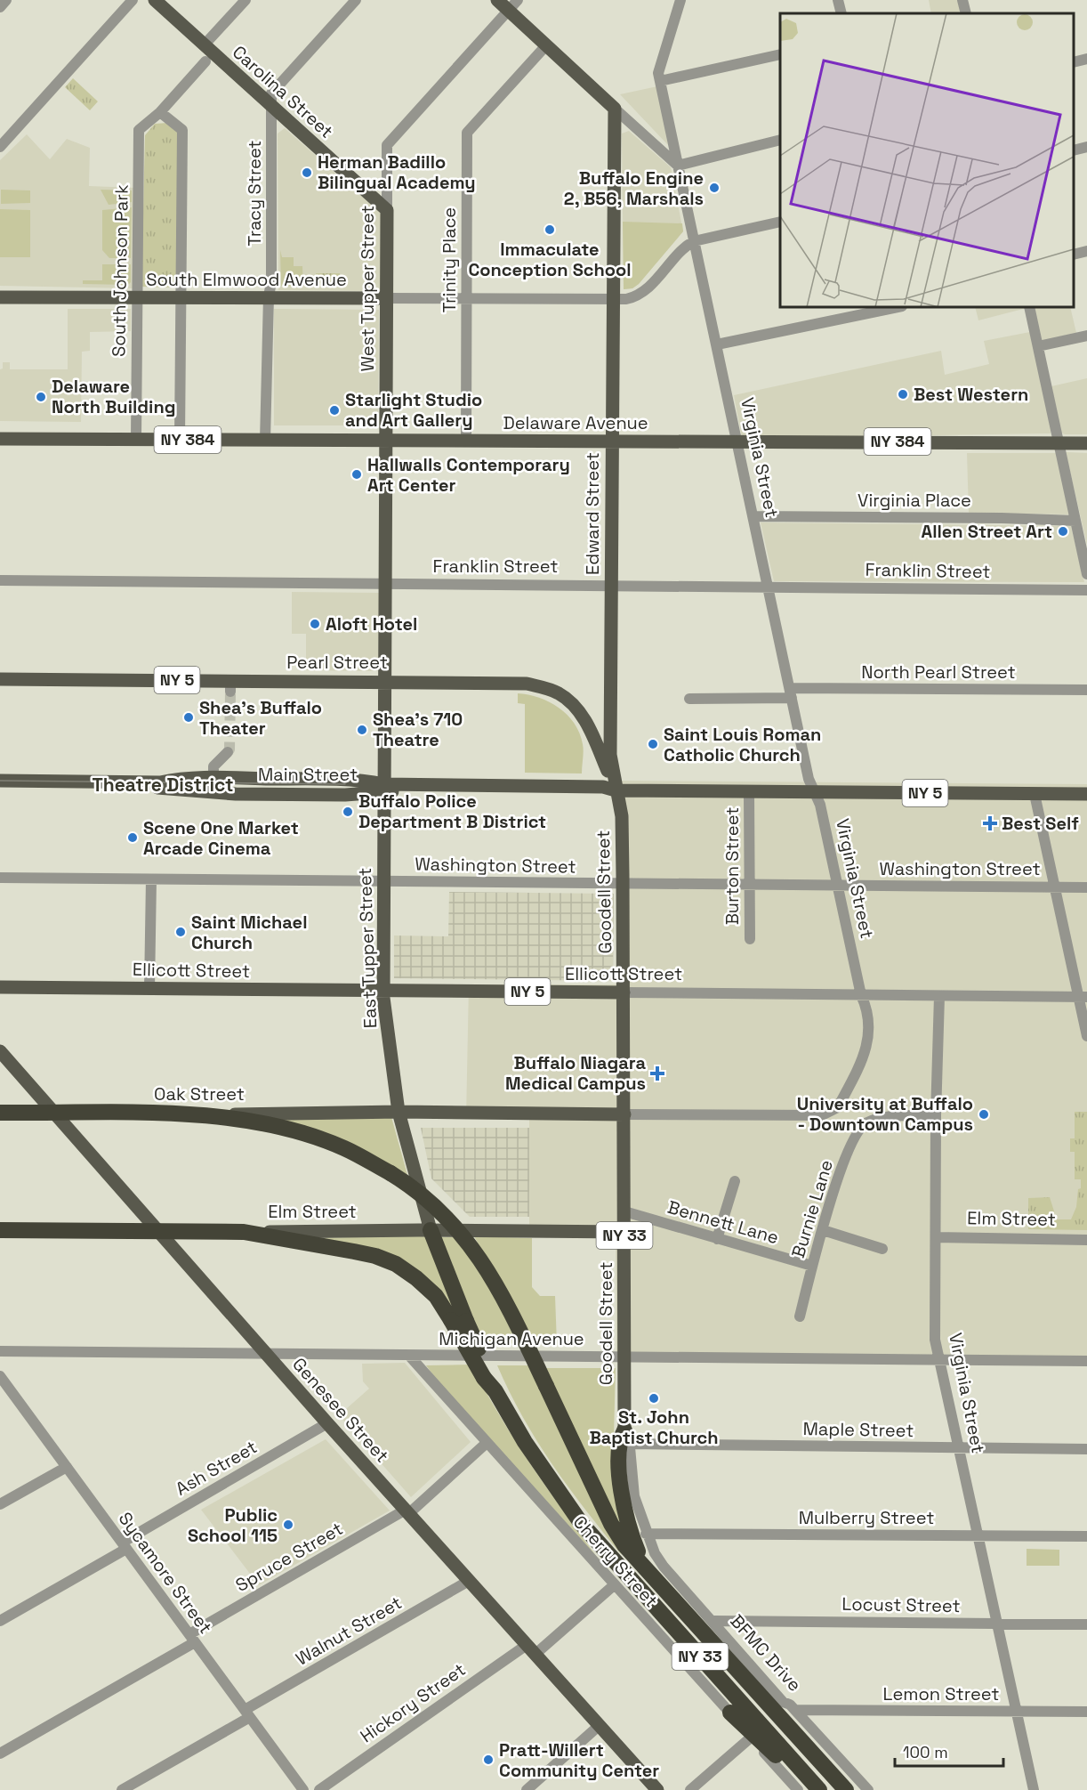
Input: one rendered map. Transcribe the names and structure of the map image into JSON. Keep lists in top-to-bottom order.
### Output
{
  "streets": {
    "highway": ["Oak Street", "Elm Street", "NY 33"],
    "main road": [
      "Carolina Street",
      "South Elmwood Avenue",
      "West Tupper Street",
      "Delaware Avenue",
      "NY 384",
      "Edward Street",
      "Pearl Street",
      "NY 5",
      "Main Street",
      "Goodell Street",
      "East Tupper Street",
      "Ellicott Street",
      "Genesee Street"
    ],
    "street": [
      "Tracy Street",
      "Trinity Place",
      "South Johnson Park",
      "Virginia Street",
      "Virginia Place",
      "Franklin Street",
      "North Pearl Street",
      "Washington Street",
      "Burton Street",
      "Burnie Lane",
      "Bennett Lane",
      "Michigan Avenue",
      "Maple Street",
      "Ash Street",
      "Mulberry Street",
      "Spruce Street",
      "Cherry Street",
      "Sycamore Street",
      "Locust Street",
      "Walnut Street",
      "BFMC Drive",
      "Lemon Street",
      "Hickory Street"
    ]
  },
  "crossings": [
    ["Carolina Street", "Tracy Street"],
    ["Carolina Street", "West Tupper Street"],
    ["Tracy Street", "South Elmwood Avenue"],
    ["Tracy Street", "Delaware Avenue"],
    ["Trinity Place", "South Elmwood Avenue"],
    ["Trinity Place", "Delaware Avenue"],
    ["South Johnson Park", "South Elmwood Avenue"],
    ["South Johnson Park", "Delaware Avenue"],
    ["South Elmwood Avenue", "West Tupper Street"],
    ["South Elmwood Avenue", "Virginia Street"],
    ["South Elmwood Avenue", "Edward Street"],
    ["West Tupper Street", "Delaware Avenue"],
    ["West Tupper Street", "Franklin Street"],
    ["West Tupper Street", "Pearl Street"],
    ["West Tupper Street", "Main Street"],
    ["West Tupper Street", "East Tupper Street"],
    ["Delaware Avenue", "Virginia Street"],
    ["Delaware Avenue", "Edward Street"],
    ["Virginia Street", "Virginia Place"],
    ["Virginia Street", "Franklin Street"],
    ["Virginia Street", "North Pearl Street"],
    ["Virginia Street", "NY 5"],
    ["Virginia Street", "Washington Street"],
    ["Virginia Street", "Goodell Street"],
    ["Virginia Street", "Ellicott Street"],
    ["Virginia Street", "Oak Street"],
    ["Virginia Street", "Burnie Lane"],
    ["Virginia Street", "Elm Street"],
    ["Virginia Street", "Michigan Avenue"],
    ["Virginia Street", "Maple Street"],
    ["Virginia Street", "Mulberry Street"],
    ["Virginia Street", "Locust Street"],
    ["Virginia Street", "Lemon Street"],
    ["Edward Street", "Franklin Street"],
    ["Edward Street", "Pearl Street"],
    ["Edward Street", "NY 5"],
    ["Edward Street", "Goodell Street"],
    ["Pearl Street", "NY 5"],
    ["Pearl Street", "Goodell Street"],
    ["NY 5", "Burton Street"],
    ["NY 5", "Goodell Street"],
    ["Main Street", "East Tupper Street"],
    ["Washington Street", "Burton Street"],
    ["Washington Street", "Goodell Street"],
    ["Washington Street", "East Tupper Street"],
    ["Goodell Street", "Ellicott Street"],
    ["Goodell Street", "Oak Street"],
    ["Goodell Street", "Elm Street"],
    ["Goodell Street", "Bennett Lane"],
    ["Goodell Street", "NY 33"],
    ["Goodell Street", "Michigan Avenue"],
    ["Goodell Street", "Maple Street"],
    ["Goodell Street", "Mulberry Street"],
    ["Goodell Street", "BFMC Drive"],
    ["East Tupper Street", "Ellicott Street"],
    ["East Tupper Street", "Oak Street"],
    ["East Tupper Street", "Elm Street"],
    ["Oak Street", "Genesee Street"],
    ["Burnie Lane", "Bennett Lane"],
    ["Elm Street", "Genesee Street"],
    ["NY 33", "Maple Street"],
    ["Michigan Avenue", "Genesee Street"],
    ["Michigan Avenue", "Cherry Street"],
    ["Genesee Street", "Ash Street"],
    ["Genesee Street", "Spruce Street"],
    ["Genesee Street", "Walnut Street"],
    ["Genesee Street", "Hickory Street"],
    ["Ash Street", "Sycamore Street"],
    ["Mulberry Street", "BFMC Drive"],
    ["Spruce Street", "Cherry Street"],
    ["Spruce Street", "Sycamore Street"],
    ["Cherry Street", "Hickory Street"],
    ["Sycamore Street", "Walnut Street"],
    ["Locust Street", "BFMC Drive"],
    ["BFMC Drive", "Lemon Street"]
  ],
  "districts": ["Theatre District"],
  "places": {
    "other": [
      "Herman Badillo Bilingual Academy",
      "Buffalo Engine 2, B56, Marshals",
      "Immaculate Conception School",
      "Best Western",
      "Delaware North Building",
      "Starlight Studio and Art Gallery",
      "Hallwalls Contemporary Art Center",
      "Allen Street Art",
      "Aloft Hotel",
      "Shea's Buffalo Theater",
      "Shea's 710 Theatre",
      "Saint Louis Roman Catholic Church",
      "Buffalo Police Department B District",
      "Scene One Market Arcade Cinema",
      "Saint Michael Church",
      "University at Buffalo - Downtown Campus",
      "St. John Baptist Church",
      "Public School 115",
      "Pratt-Willert Community Center"
    ],
    "health": ["Best Self", "Buffalo Niagara Medical Campus"]
  },
  "scale_bar": "100 m"
}
